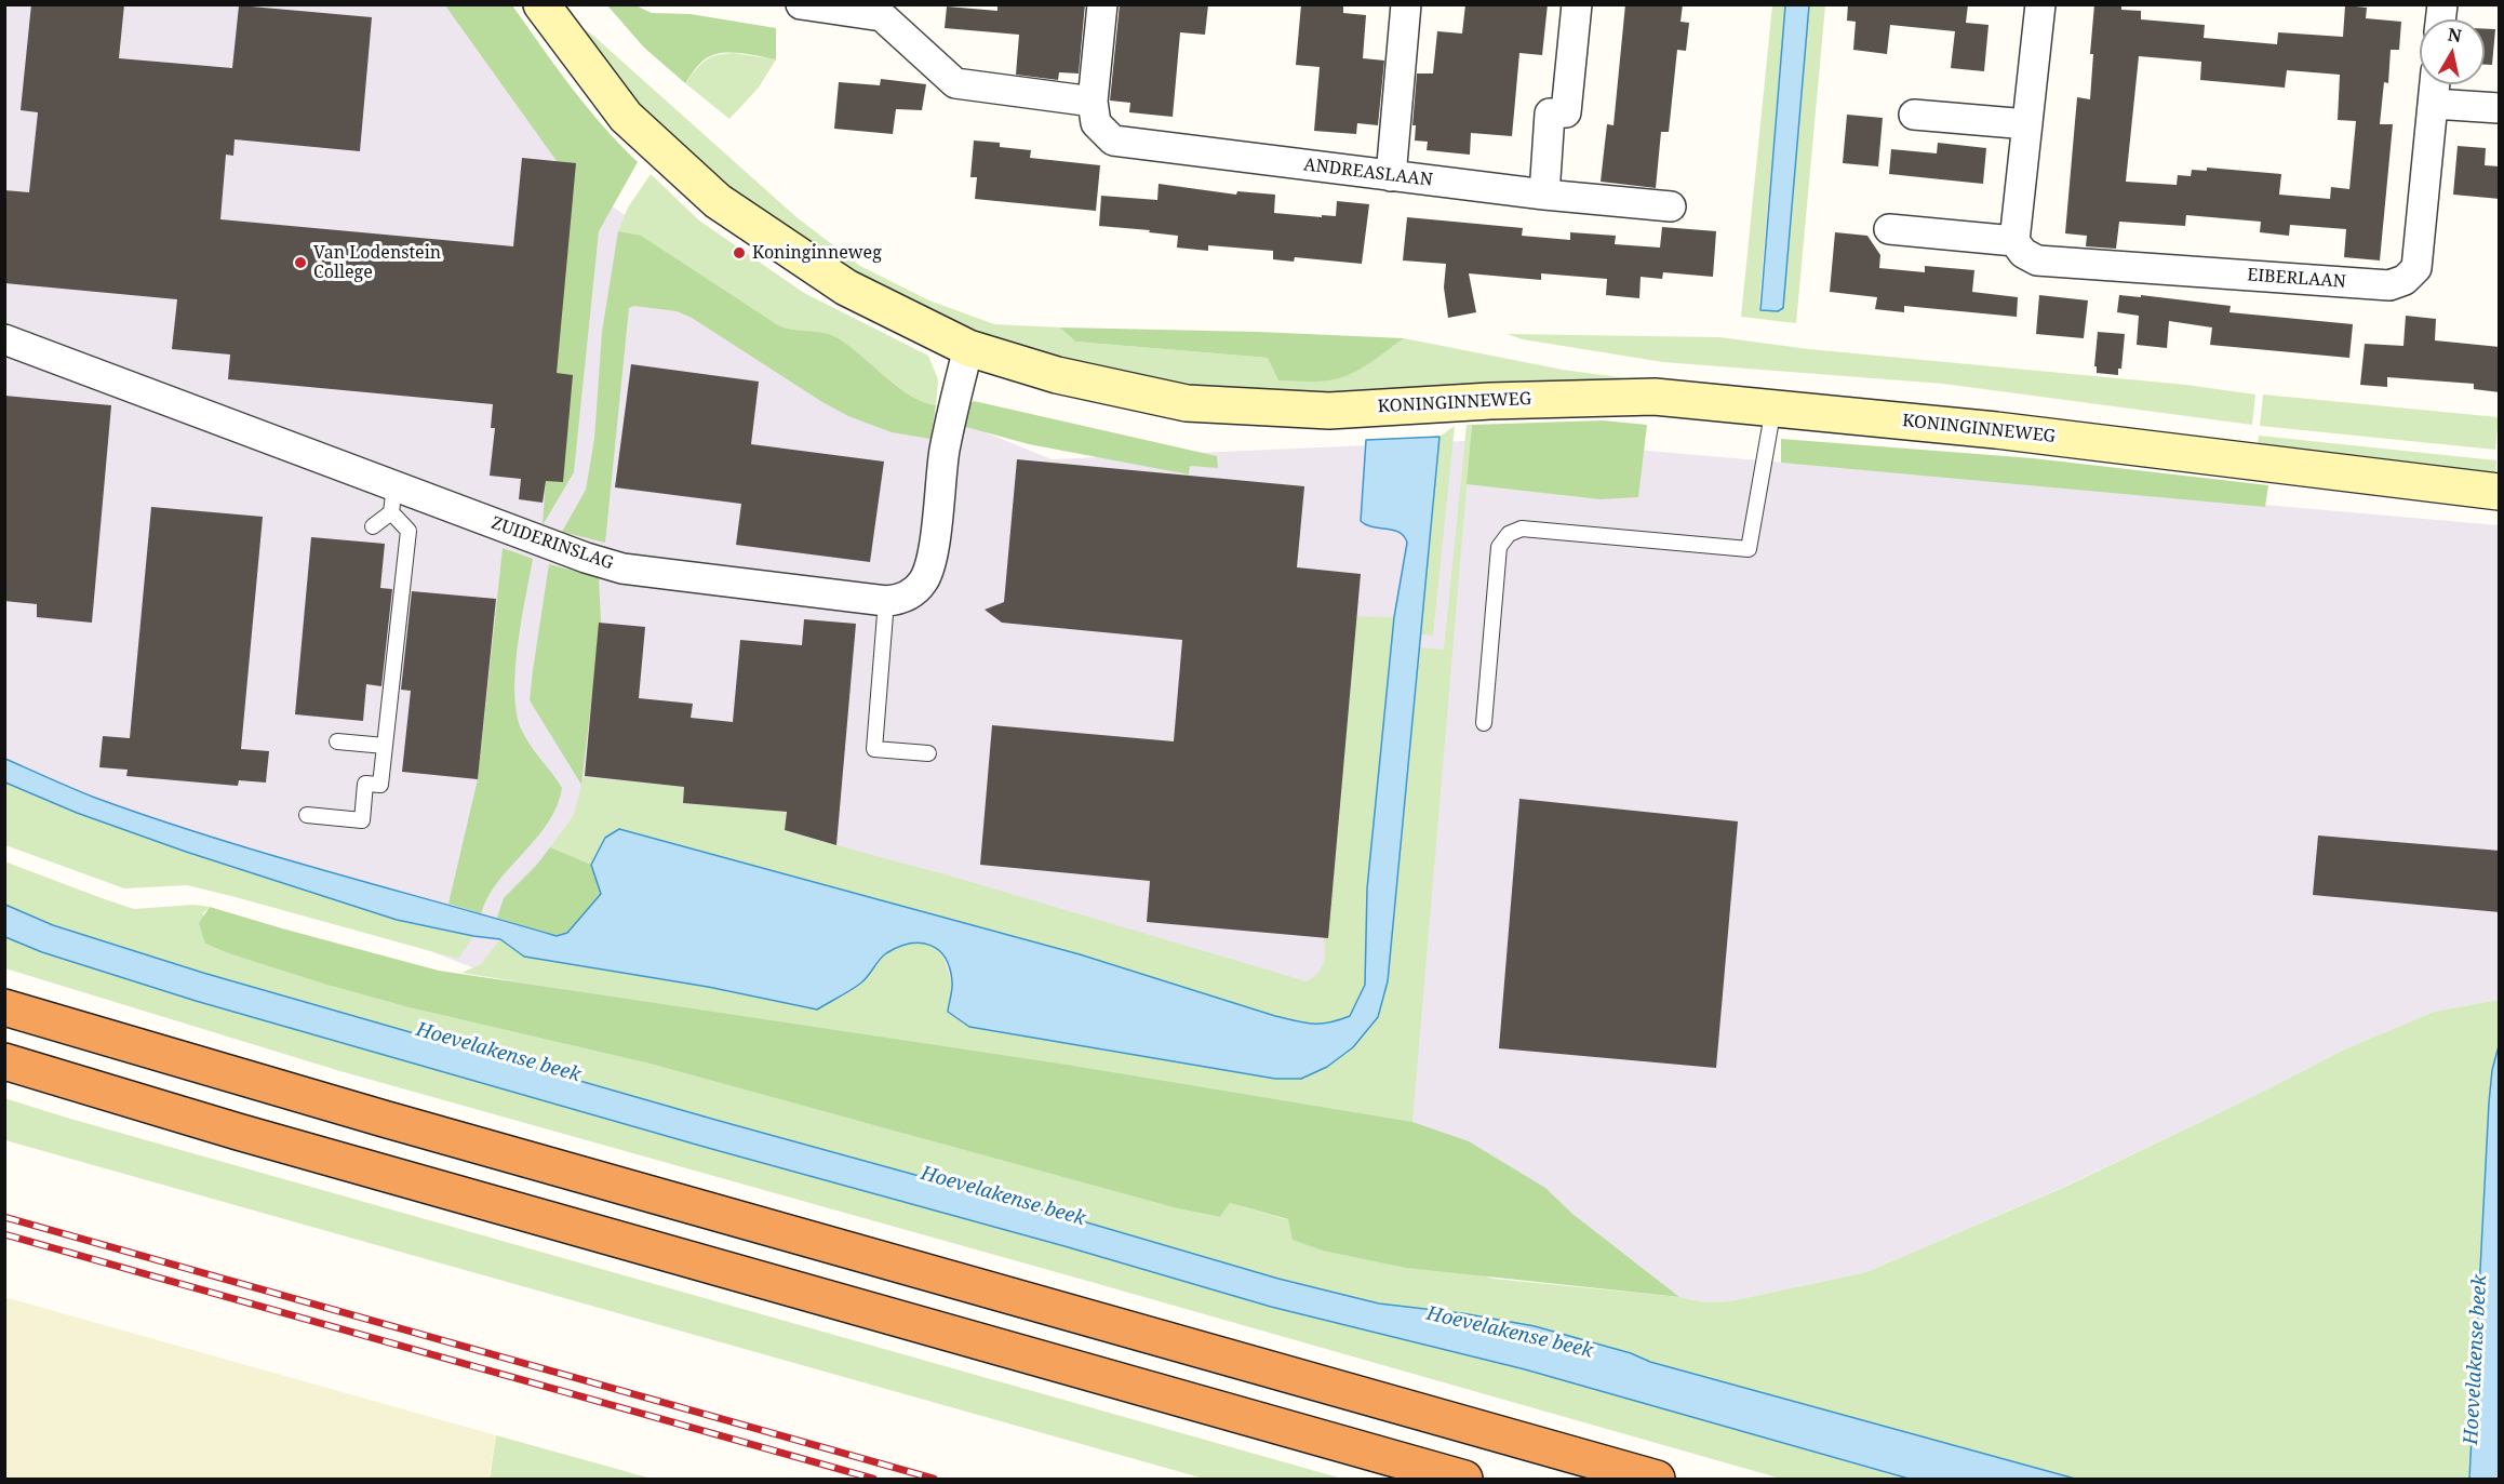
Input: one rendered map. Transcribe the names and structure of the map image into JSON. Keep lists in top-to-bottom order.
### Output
{
  "streets": {
    "main road": ["KONINGINNEWEG"],
    "street": ["ANDREASLAAN", "EIBERLAAN", "ZUIDERINSLAG"]
  },
  "crossings": [
    ["KONINGINNEWEG", "ZUIDERINSLAG"]
  ],
  "water": ["Hoevelakense beek"],
  "places": ["Koninginneweg", "Van Lodenstein College"],
  "north": "top"
}
